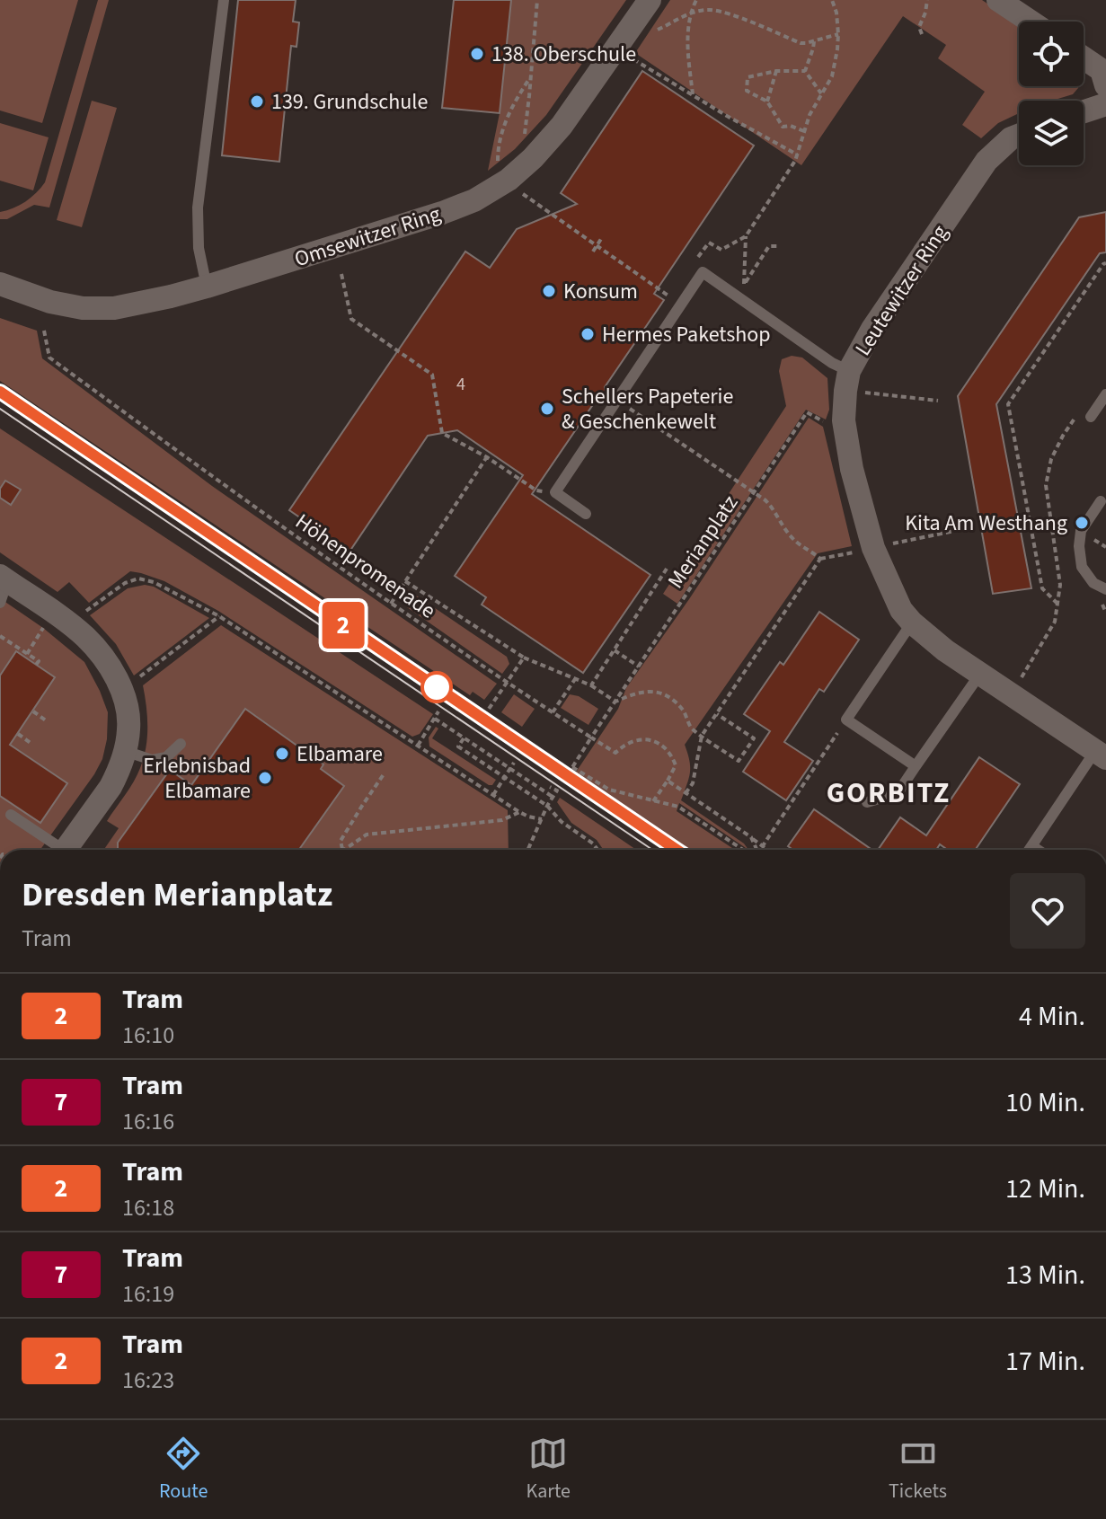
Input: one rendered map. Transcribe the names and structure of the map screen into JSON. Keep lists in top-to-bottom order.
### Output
{
  "streets": {
    "street": ["Omsewitzer Ring", "Leutewitzer Ring"],
    "path": ["Merianplatz", "Höhenpromenade"]
  },
  "crossings": [
    ["Merianplatz", "Höhenpromenade"]
  ],
  "districts": ["GORBITZ"],
  "places": [
    "138. Oberschule",
    "139. Grundschule",
    "Konsum",
    "Hermes Paketshop",
    "Schellers Papeterie & Geschenkewelt",
    "Kita Am Westhang",
    "Elbamare",
    "Erlebnisbad Elbamare"
  ],
  "lines": ["tram line 2"],
  "house_numbers": ["4"],
  "page": {
    "on_map": "2",
    "heading": ["Dresden Merianplatz", "Tram"],
    "list": [
      {
        "mark": "2",
        "name": "Tram",
        "note": "16:10",
        "value": "4 Min."
      },
      {
        "mark": "7",
        "name": "Tram",
        "note": "16:16",
        "value": "10 Min."
      },
      {
        "mark": "2",
        "name": "Tram",
        "note": "16:18",
        "value": "12 Min."
      },
      {
        "mark": "7",
        "name": "Tram",
        "note": "16:19",
        "value": "13 Min."
      },
      {
        "mark": "2",
        "name": "Tram",
        "note": "16:23",
        "value": "17 Min."
      }
    ],
    "tabs": ["Route", "Karte", "Tickets"]
  }
}
